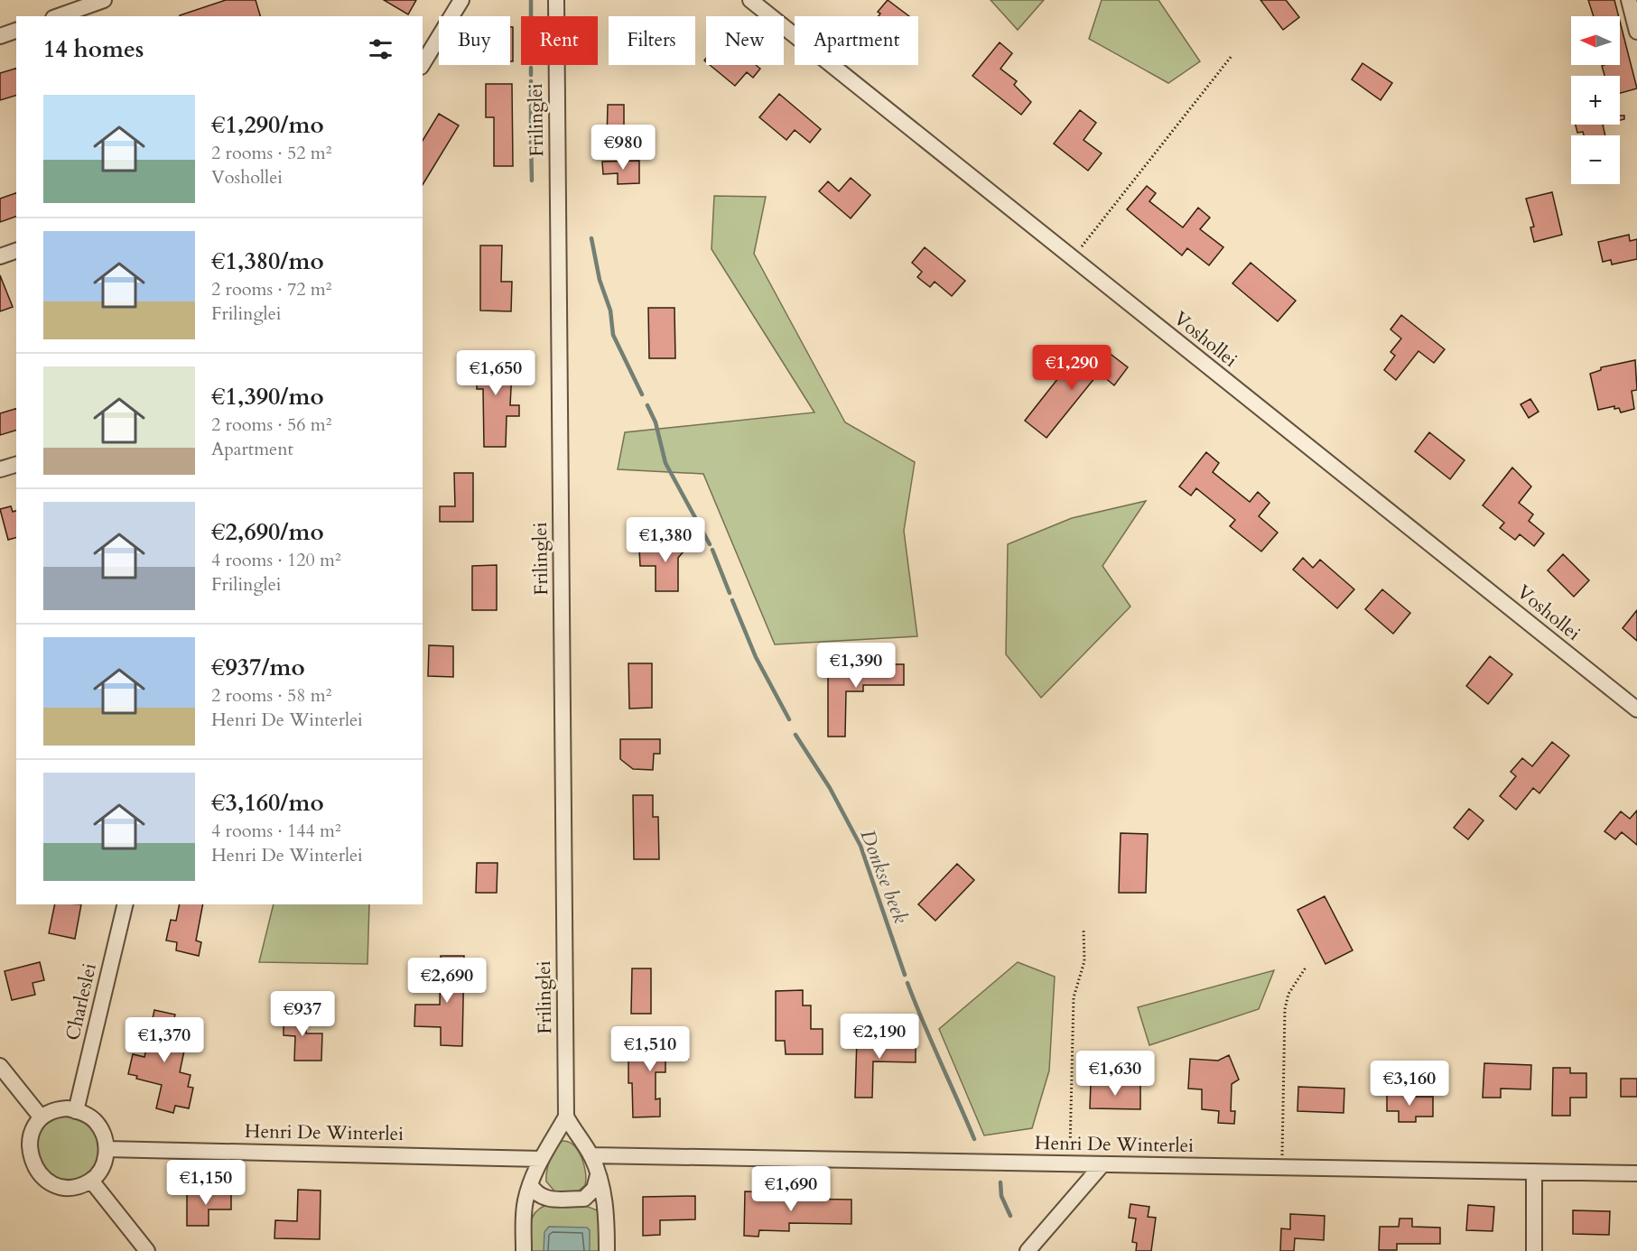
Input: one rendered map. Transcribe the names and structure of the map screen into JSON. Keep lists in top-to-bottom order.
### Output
{
  "streets": {
    "street": [
      "Frilinglei",
      "Voshollei",
      "Charleslei",
      "Henri De Winterlei"
    ]
  },
  "crossings": [
    ["Charleslei", "Henri De Winterlei"]
  ],
  "water": ["Donkse beek"],
  "north": "left",
  "page": {
    "map_buttons": ["+", "−"],
    "chip": [
      "Buy",
      "Rent",
      "Filters",
      "New",
      "Apartment"
    ],
    "heading": "14 homes",
    "list": [
      {
        "name": "€1,290/mo",
        "note": "2 rooms · 52 m² · Voshollei"
      },
      {
        "name": "€1,380/mo",
        "note": "2 rooms · 72 m² · Frilinglei"
      },
      {
        "name": "€1,390/mo",
        "note": "2 rooms · 56 m² · Apartment"
      },
      {
        "name": "€2,690/mo",
        "note": "4 rooms · 120 m² · Frilinglei"
      },
      {
        "name": "€937/mo",
        "note": "2 rooms · 58 m² · Henri De Winterlei"
      },
      {
        "name": "€3,160/mo",
        "note": "4 rooms · 144 m² · Henri De Winterlei"
      }
    ],
    "price": [
      "€980",
      "€1,290",
      "€1,650",
      "€1,380",
      "€1,390",
      "€2,690",
      "€937",
      "€2,190",
      "€1,370",
      "€1,510",
      "€1,630",
      "€3,160",
      "€1,150",
      "€1,690"
    ]
  }
}
